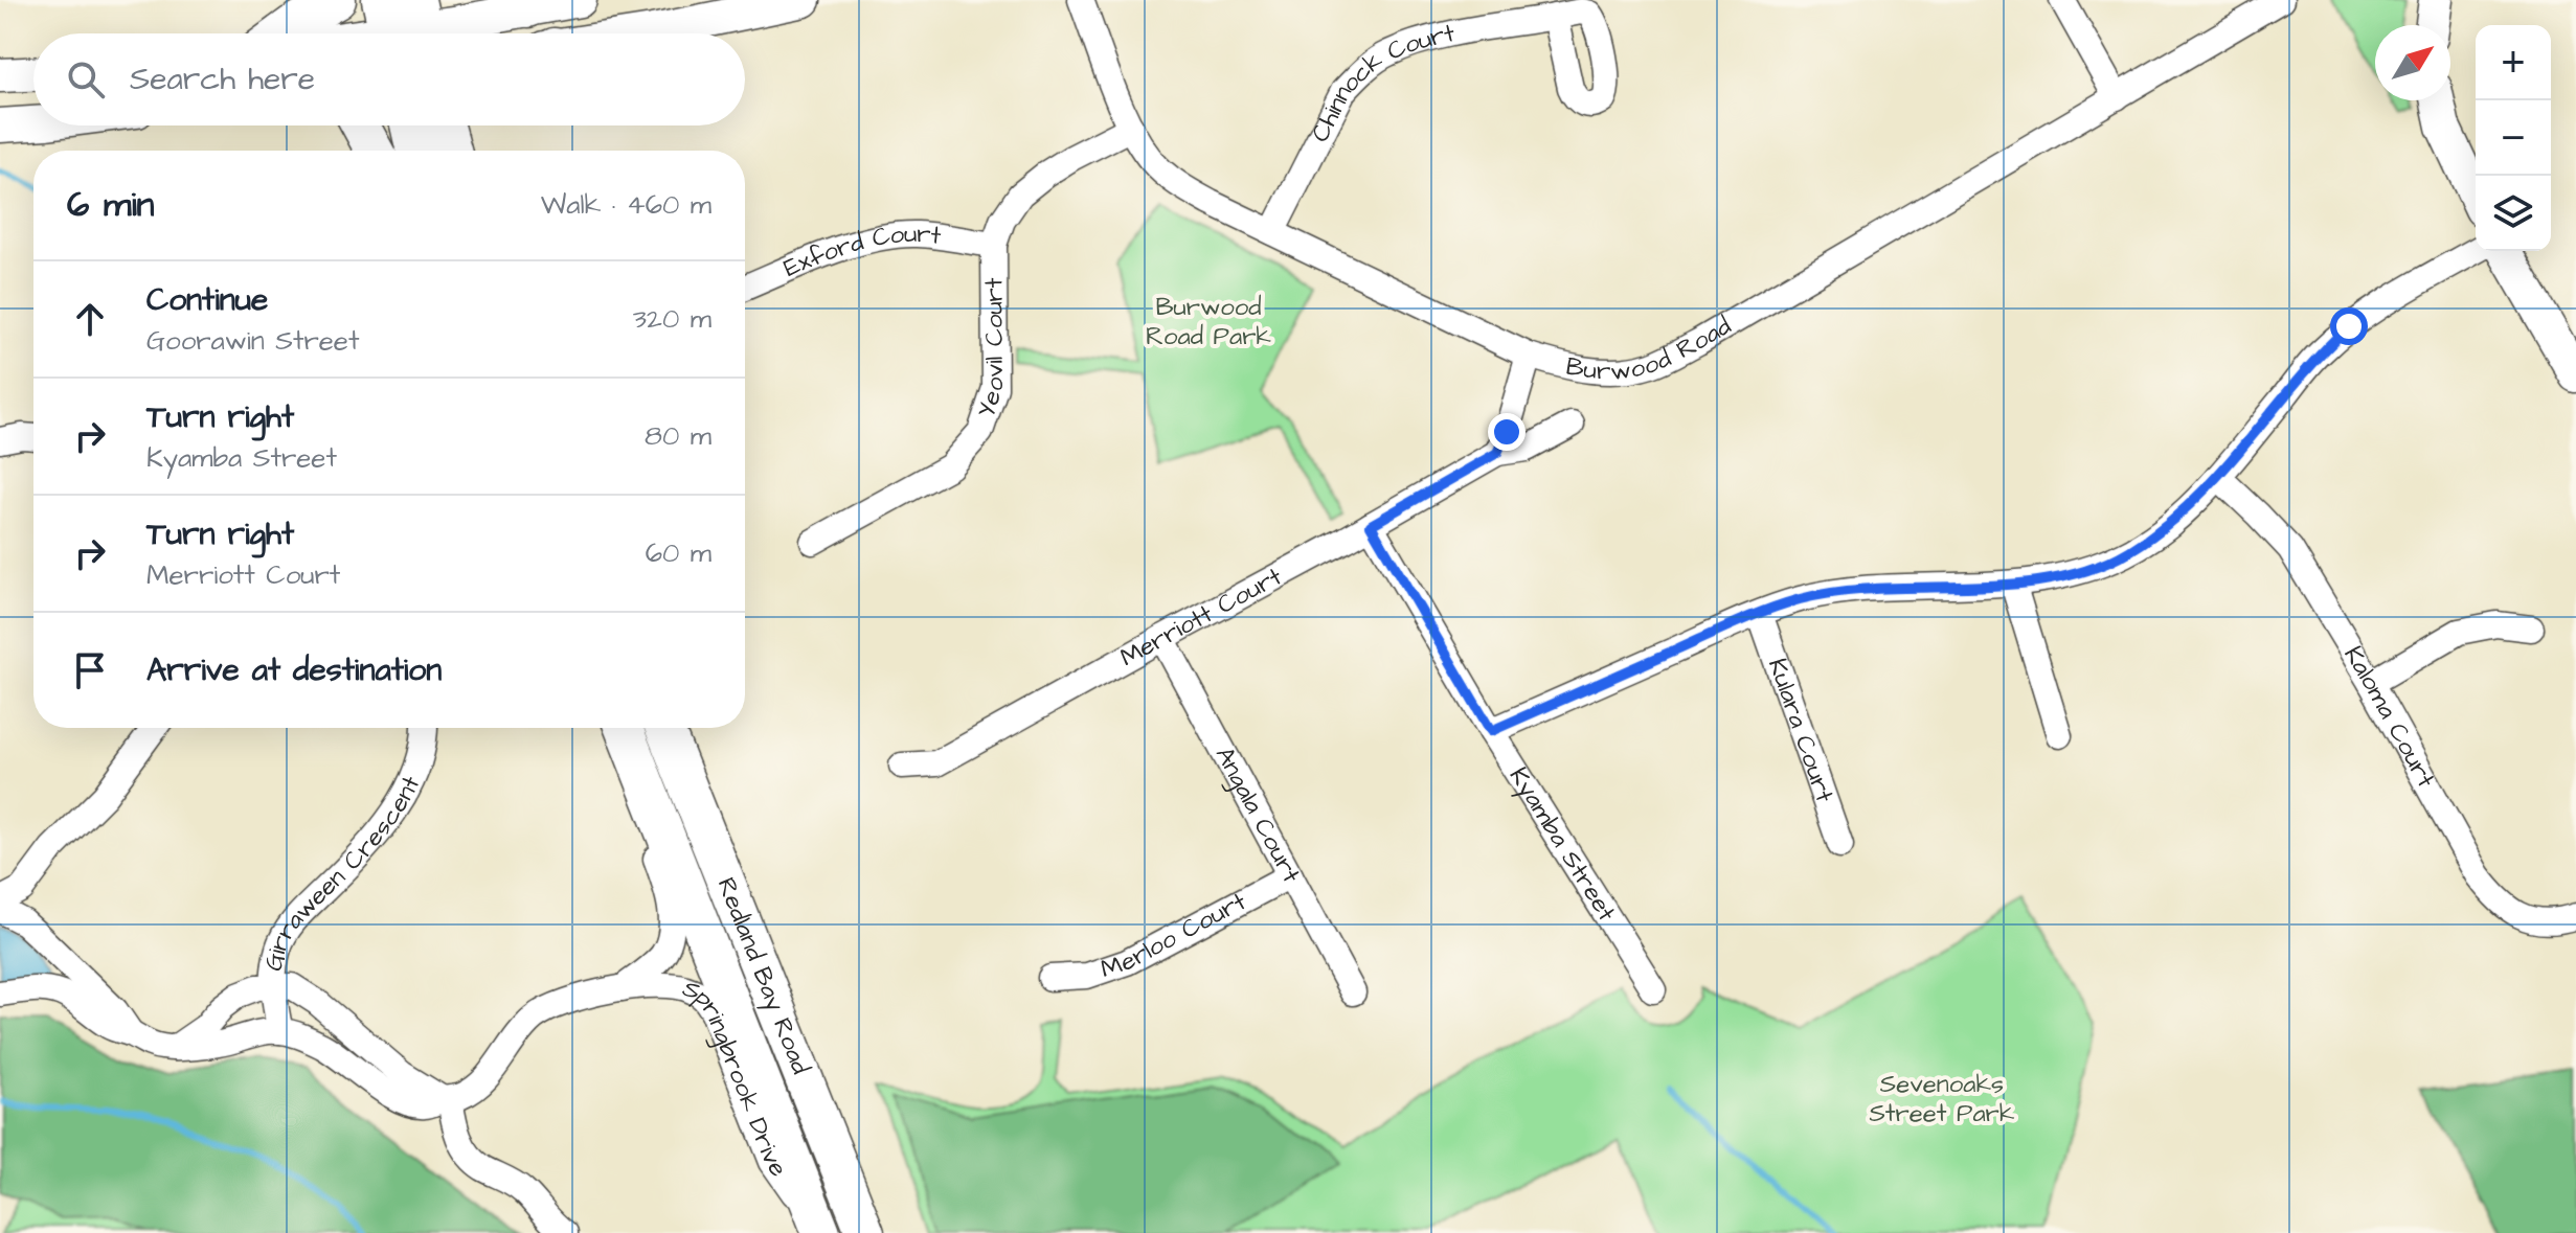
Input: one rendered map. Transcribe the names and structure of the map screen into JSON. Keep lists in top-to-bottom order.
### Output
{
  "streets": {
    "main road": ["Redland Bay Road"],
    "street": [
      "Chinnock Court",
      "Exford Court",
      "Burwood Road",
      "Yeovil Court",
      "Merriott Court",
      "Kaloma Court",
      "Kulara Court",
      "Angala Court",
      "Kyamba Street",
      "Girraween Crescent",
      "Merloo Court",
      "Springbrook Drive"
    ]
  },
  "crossings": [
    ["Chinnock Court", "Burwood Road"],
    ["Exford Court", "Yeovil Court"],
    ["Burwood Road", "Yeovil Court"],
    ["Merriott Court", "Angala Court"],
    ["Merriott Court", "Kyamba Street"],
    ["Angala Court", "Merloo Court"],
    ["Girraween Crescent", "Springbrook Drive"],
    ["Redland Bay Road", "Springbrook Drive"]
  ],
  "parks": ["Burwood Road Park", "Sevenoaks Street Park"],
  "north": "top right",
  "page": {
    "map_buttons": ["+", "−"],
    "search": "Search here",
    "heading": ["6 min", "Walk · 460 m"],
    "list": [
      ["Continue", "Goorawin Street", "320 m"],
      ["Turn right", "Kyamba Street", "80 m"],
      ["Turn right", "Merriott Court", "60 m"],
      "Arrive at destination"
    ]
  }
}
